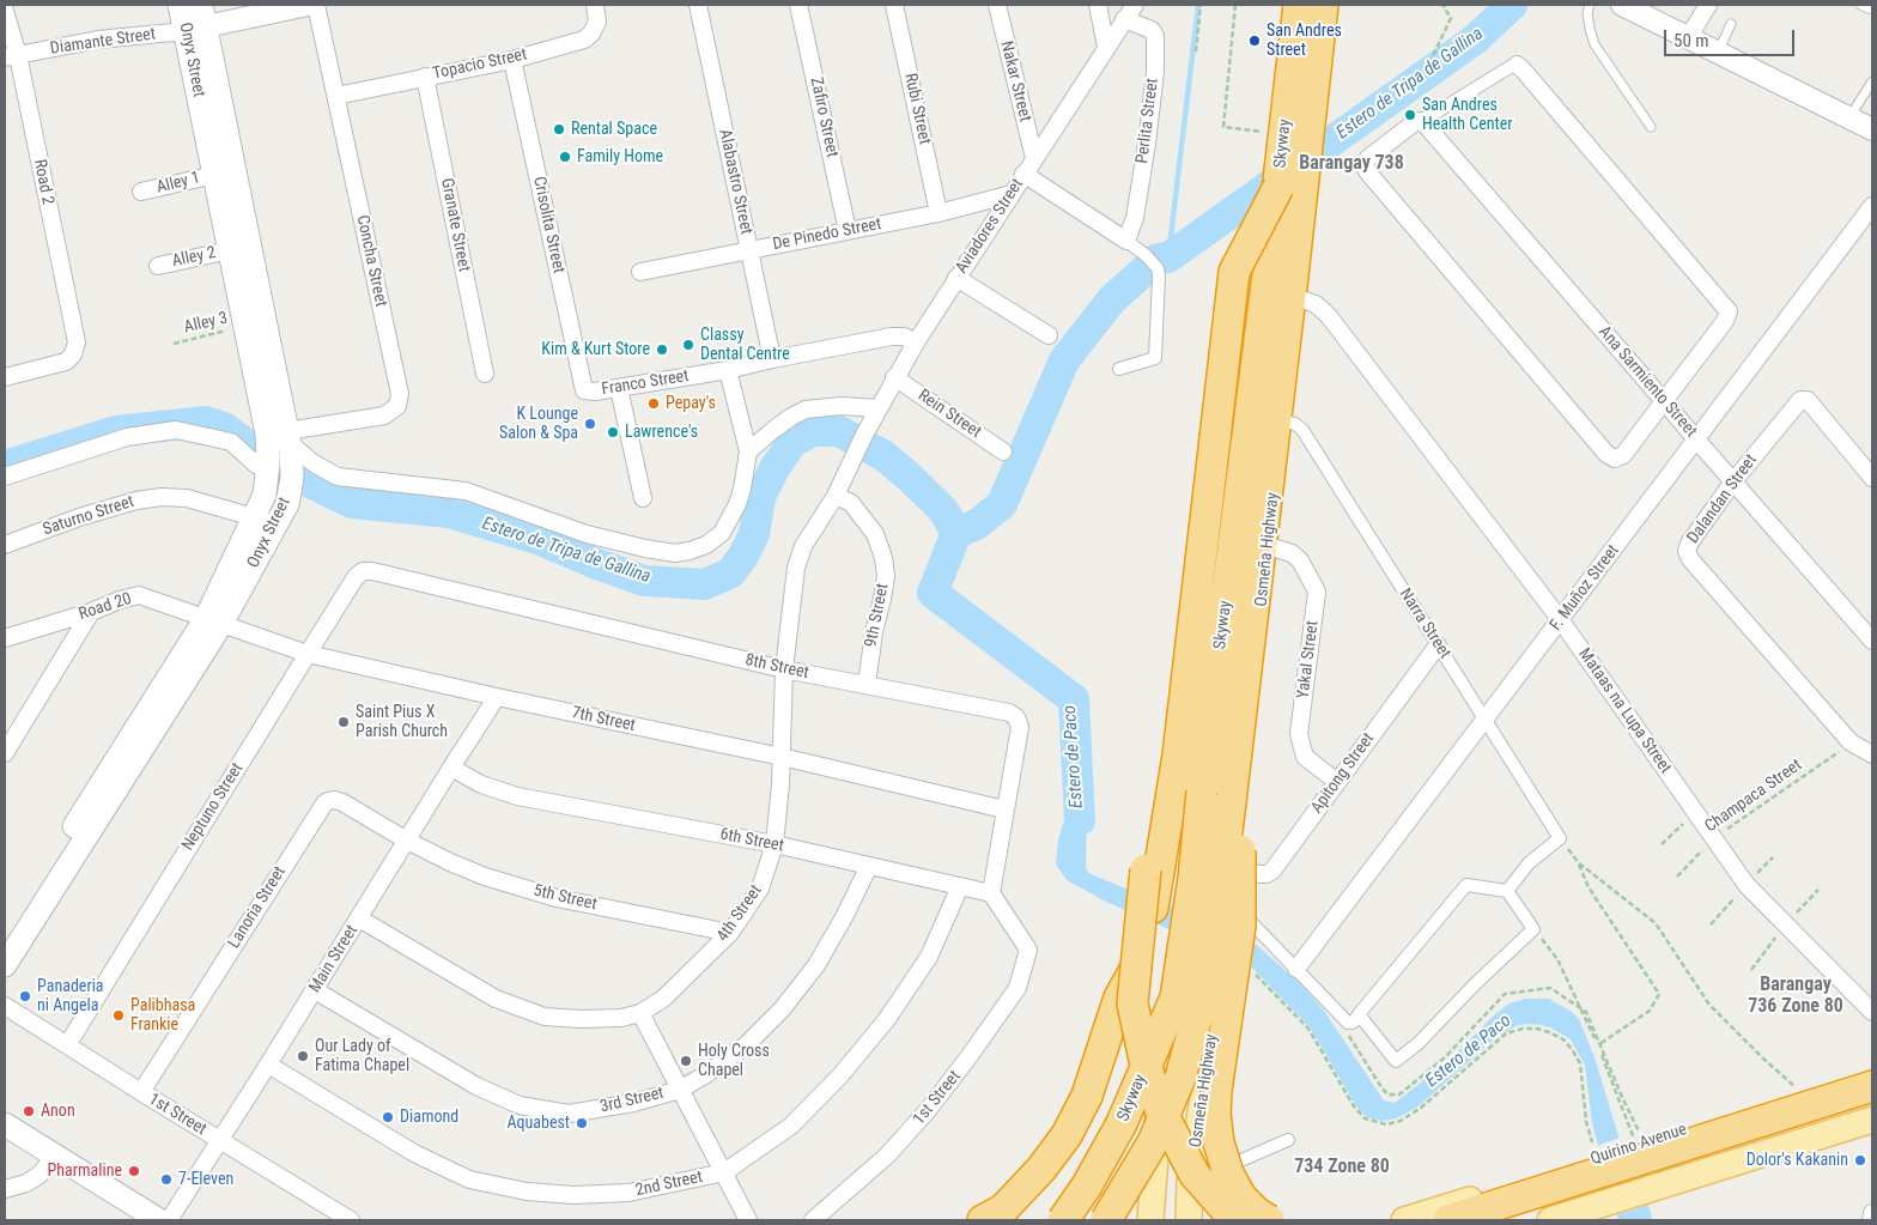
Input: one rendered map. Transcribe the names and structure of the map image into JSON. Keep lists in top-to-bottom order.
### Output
{
  "streets": {
    "highway": ["Skyway"],
    "main road": ["Onyx Street", "Osmeña Highway", "Quirino Avenue"],
    "street": [
      "Diamante Street",
      "Topacio Street",
      "Nakar Street",
      "Rubi Street",
      "Zafiro Street",
      "Perlita Street",
      "Road 2",
      "Alabastro Street",
      "Alley 1",
      "Granate Street",
      "Crisolita Street",
      "Aviadores Street",
      "De Pinedo Street",
      "Alley 2",
      "Concha Street",
      "Ana Sarmiento Street",
      "Franco Street",
      "Rein Street",
      "Dalandan Street",
      "Saturno Street",
      "F. Muñoz Street",
      "Road 20",
      "9th Street",
      "Narra Street",
      "Yakal Street",
      "8th Street",
      "Mataas na Lupa Street",
      "7th Street",
      "Apitong Street",
      "Neptuno Street",
      "6th Street",
      "5th Street",
      "Lanoria Street",
      "4th Street",
      "Main Street",
      "1st Street",
      "3rd Street",
      "2nd Street"
    ],
    "path": ["Alley 3", "Champaca Street"]
  },
  "crossings": [
    ["Diamante Street", "Onyx Street"],
    ["Diamante Street", "Road 2"],
    ["Onyx Street", "Alley 1"],
    ["Onyx Street", "Alley 2"],
    ["Onyx Street", "Concha Street"],
    ["Onyx Street", "Alley 3"],
    ["Onyx Street", "Saturno Street"],
    ["Onyx Street", "Road 20"],
    ["Onyx Street", "7th Street"],
    ["Topacio Street", "Granate Street"],
    ["Topacio Street", "Crisolita Street"],
    ["Topacio Street", "Concha Street"],
    ["Nakar Street", "Aviadores Street"],
    ["Rubi Street", "De Pinedo Street"],
    ["Zafiro Street", "De Pinedo Street"],
    ["Perlita Street", "Aviadores Street"],
    ["Alabastro Street", "De Pinedo Street"],
    ["Alabastro Street", "Franco Street"],
    ["Crisolita Street", "Franco Street"],
    ["Aviadores Street", "De Pinedo Street"],
    ["Aviadores Street", "Franco Street"],
    ["Aviadores Street", "Rein Street"],
    ["Aviadores Street", "4th Street"],
    ["Ana Sarmiento Street", "Dalandan Street"],
    ["Ana Sarmiento Street", "F. Muñoz Street"],
    ["Dalandan Street", "Champaca Street"],
    ["Osmeña Highway", "Narra Street"],
    ["Osmeña Highway", "Yakal Street"],
    ["Osmeña Highway", "Mataas na Lupa Street"],
    ["Osmeña Highway", "Apitong Street"],
    ["F. Muñoz Street", "Narra Street"],
    ["F. Muñoz Street", "Mataas na Lupa Street"],
    ["Road 20", "7th Street"],
    ["9th Street", "8th Street"],
    ["9th Street", "4th Street"],
    ["Narra Street", "Apitong Street"],
    ["Yakal Street", "Apitong Street"],
    ["8th Street", "7th Street"],
    ["8th Street", "Neptuno Street"],
    ["8th Street", "6th Street"],
    ["8th Street", "4th Street"],
    ["8th Street", "1st Street"],
    ["Mataas na Lupa Street", "Champaca Street"],
    ["7th Street", "Neptuno Street"],
    ["7th Street", "4th Street"],
    ["7th Street", "Main Street"],
    ["Neptuno Street", "1st Street"],
    ["6th Street", "4th Street"],
    ["6th Street", "Main Street"],
    ["6th Street", "1st Street"],
    ["6th Street", "3rd Street"],
    ["6th Street", "2nd Street"],
    ["5th Street", "Lanoria Street"],
    ["5th Street", "4th Street"],
    ["5th Street", "Main Street"],
    ["Lanoria Street", "Main Street"],
    ["Lanoria Street", "1st Street"],
    ["4th Street", "Main Street"],
    ["Main Street", "1st Street"],
    ["Main Street", "3rd Street"],
    ["Main Street", "2nd Street"]
  ],
  "districts": ["Barangay 738", "Barangay 736 Zone 80", "734 Zone 80"],
  "water": ["Estero de Tripa de Gallina", "Estero de Paco"],
  "places": [
    "San Andres Street",
    "San Andres Health Center",
    "Rental Space",
    "Family Home",
    "Classy Dental Centre",
    "Kim & Kurt Store",
    "Pepay's",
    "K Lounge Salon & Spa",
    "Lawrence's",
    "Saint Pius X Parish Church",
    "Panaderia ni Angela",
    "Palibhasa Frankie",
    "Our Lady of Fatima Chapel",
    "Holy Cross Chapel",
    "Anon",
    "Diamond",
    "Aquabest",
    "Dolor's Kakanin",
    "Pharmaline",
    "7-Eleven"
  ],
  "scale_bar": "50 m"
}
